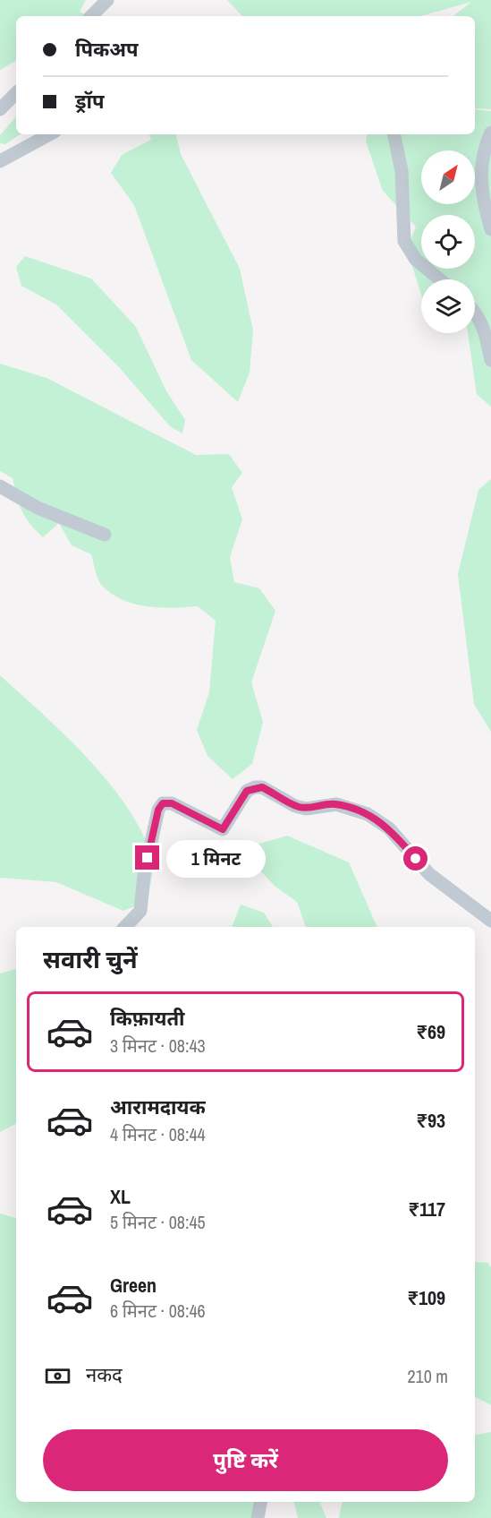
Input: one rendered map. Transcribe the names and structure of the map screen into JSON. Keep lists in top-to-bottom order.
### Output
{
  "north": "top right",
  "page": {
    "banner": ["पिकअप", "ड्रॉप"],
    "bubble": "1 मिनट",
    "heading": "सवारी चुनें",
    "list": [
      {
        "name": "किफ़ायती",
        "note": "3 मिनट · 08:43",
        "value": "₹69"
      },
      {
        "name": "आरामदायक",
        "note": "4 मिनट · 08:44",
        "value": "₹93"
      },
      {
        "name": "XL",
        "note": "5 मिनट · 08:45",
        "value": "₹117"
      },
      {
        "name": "Green",
        "note": "6 मिनट · 08:46",
        "value": "₹109"
      }
    ],
    "pay": ["नकद", "210 m"],
    "buttons": "पुष्टि करें"
  }
}
